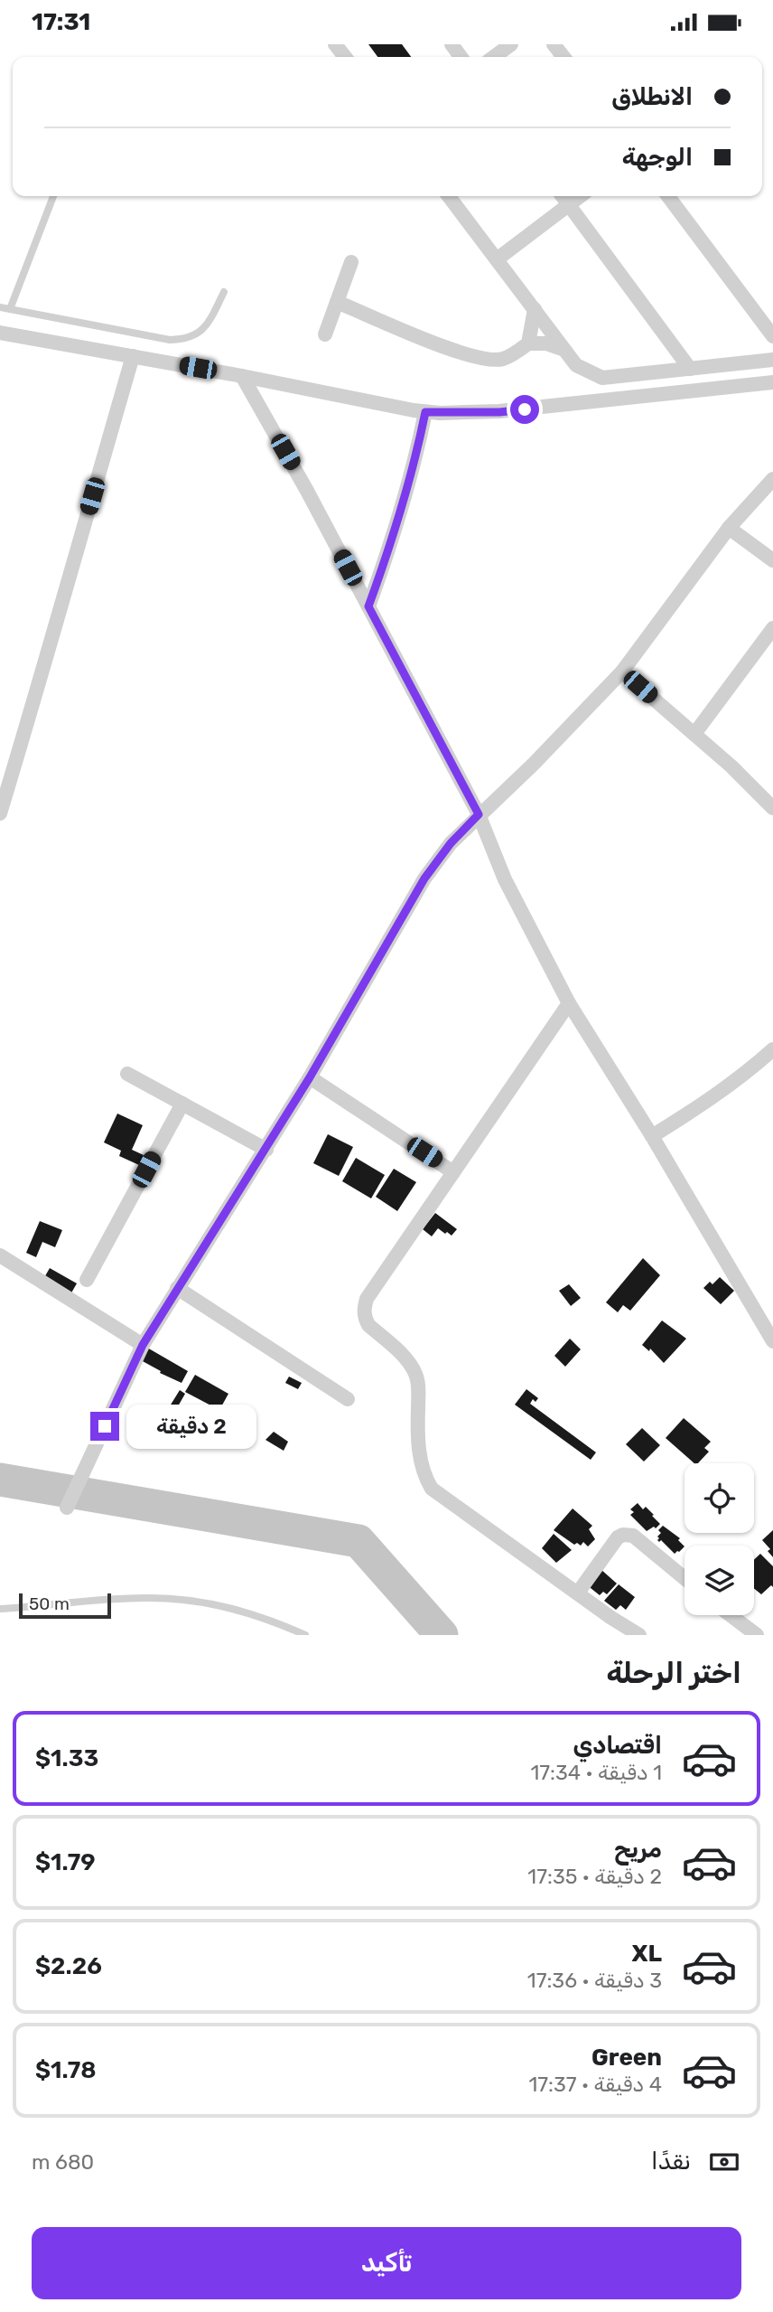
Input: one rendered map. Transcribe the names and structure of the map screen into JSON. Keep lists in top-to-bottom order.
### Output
{
  "scale_bar": "50 m",
  "page": {
    "status": "17:31",
    "banner": ["الانطلاق", "الوجهة"],
    "bubble": "2 دقيقة",
    "scale": "50 m",
    "heading": "اختر الرحلة",
    "list": [
      {
        "name": "اقتصادي",
        "note": "1 دقيقة · 17:34",
        "value": "$1.33"
      },
      {
        "name": "مريح",
        "note": "2 دقيقة · 17:35",
        "value": "$1.79"
      },
      {
        "name": "XL",
        "note": "3 دقيقة · 17:36",
        "value": "$2.26"
      },
      {
        "name": "Green",
        "note": "4 دقيقة · 17:37",
        "value": "$1.78"
      }
    ],
    "pay": ["نقدًا", "680 m"],
    "buttons": "تأكيد"
  }
}
